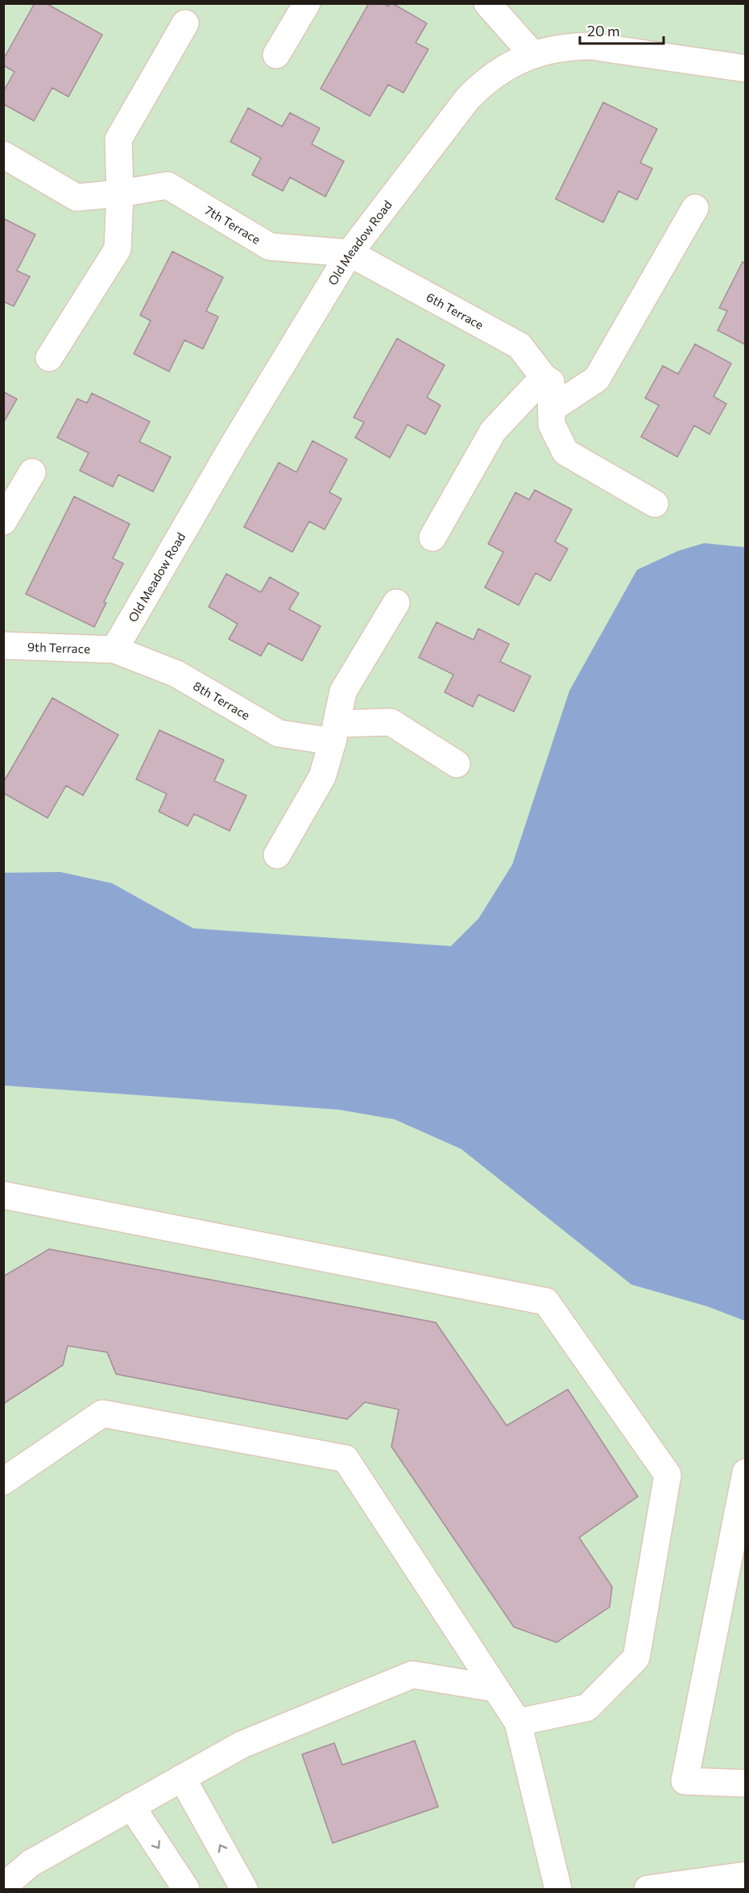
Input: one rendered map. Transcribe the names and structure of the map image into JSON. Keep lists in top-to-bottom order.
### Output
{
  "streets": {
    "street": [
      "7th Terrace",
      "Old Meadow Road",
      "6th Terrace",
      "9th Terrace",
      "8th Terrace"
    ]
  },
  "crossings": [
    ["7th Terrace", "Old Meadow Road"],
    ["7th Terrace", "6th Terrace"],
    ["Old Meadow Road", "6th Terrace"],
    ["Old Meadow Road", "9th Terrace"],
    ["Old Meadow Road", "8th Terrace"],
    ["9th Terrace", "8th Terrace"]
  ],
  "scale_bar": "20 m"
}
